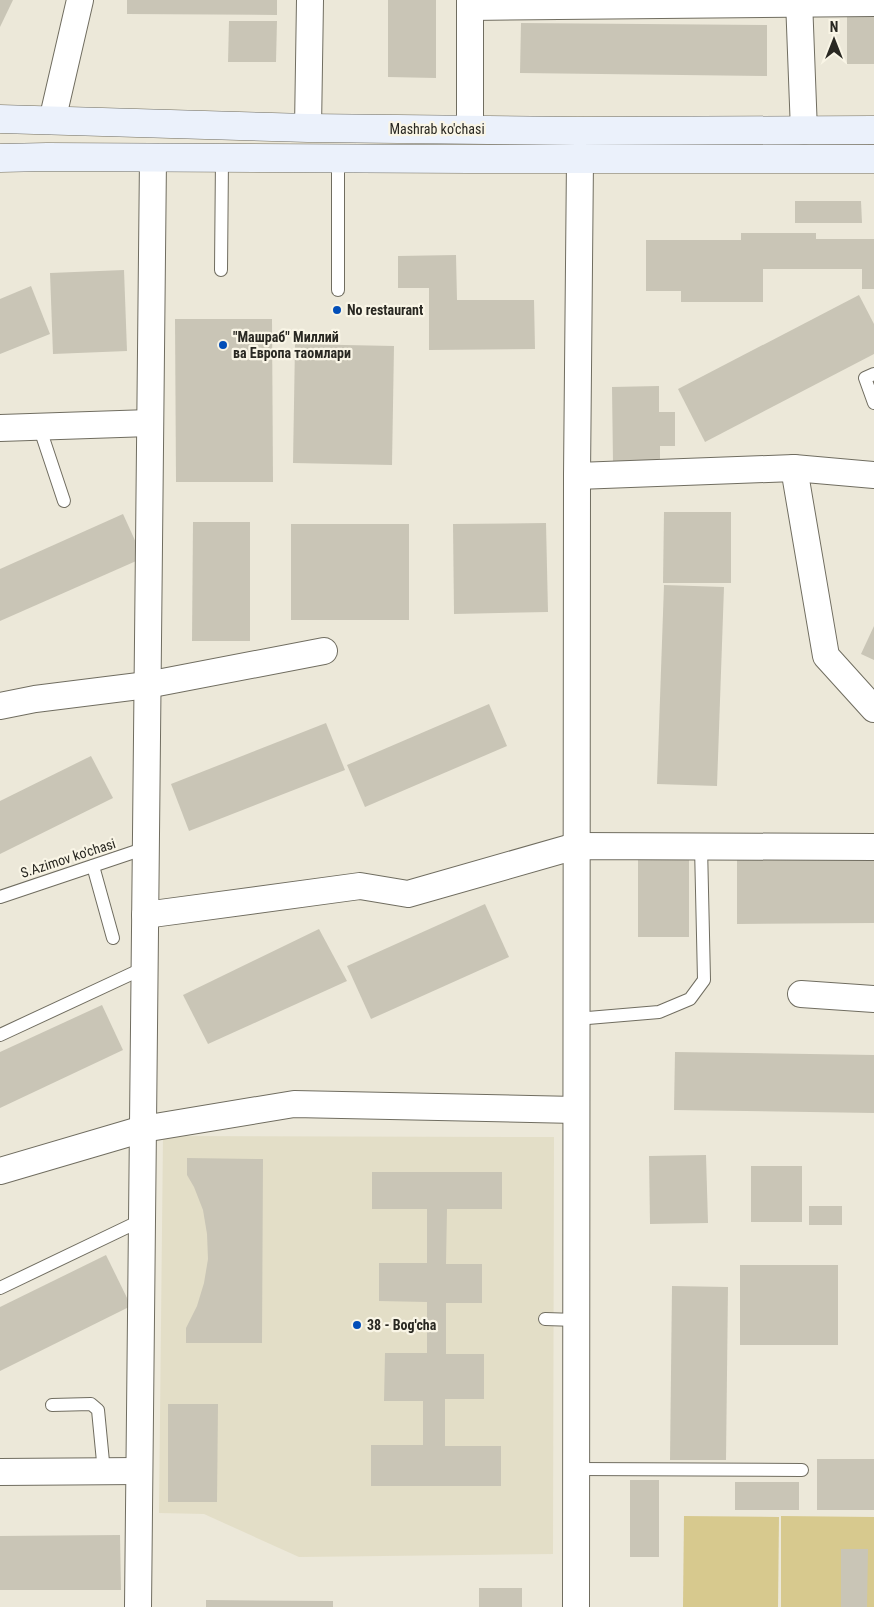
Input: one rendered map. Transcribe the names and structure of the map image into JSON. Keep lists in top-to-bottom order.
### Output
{
  "streets": {
    "main road": ["Mashrab ko'chasi"],
    "lane": ["S.Azimov ko'chasi"]
  },
  "places": ["No restaurant", "\"Машраб\" Миллий ва Европа таомлари", "38 - Bog'cha"],
  "north": "top"
}
